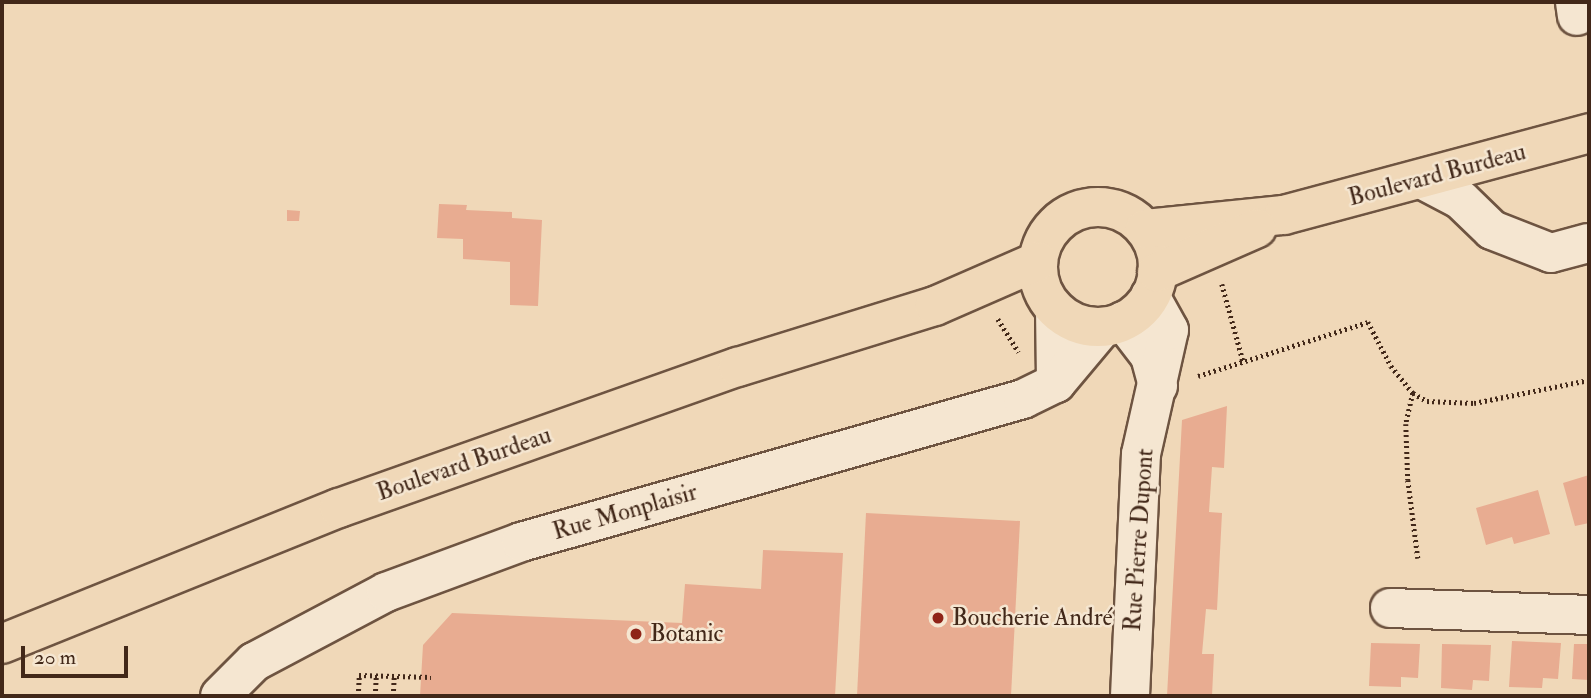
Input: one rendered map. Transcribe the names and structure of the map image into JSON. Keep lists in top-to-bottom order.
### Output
{
  "streets": {
    "main road": ["Boulevard Burdeau"],
    "street": ["Rue Monplaisir", "Rue Pierre Dupont"]
  },
  "crossings": [
    ["Boulevard Burdeau", "Rue Monplaisir"],
    ["Boulevard Burdeau", "Rue Pierre Dupont"],
    ["Rue Monplaisir", "Rue Pierre Dupont"]
  ],
  "places": ["Boucherie André", "Botanic"],
  "scale_bar": "20 m"
}
